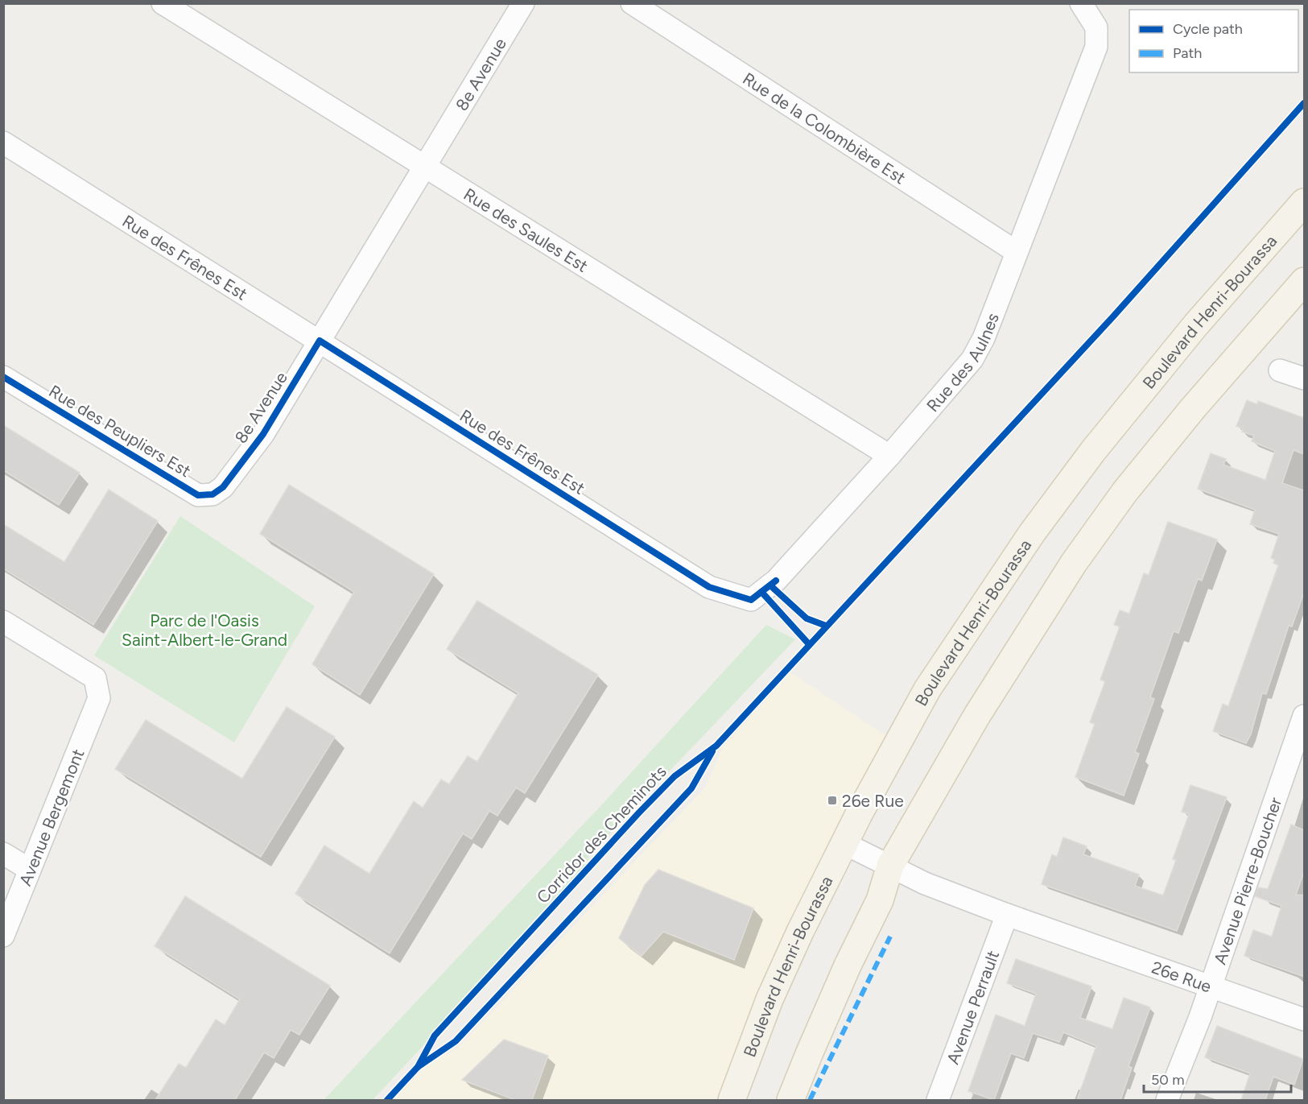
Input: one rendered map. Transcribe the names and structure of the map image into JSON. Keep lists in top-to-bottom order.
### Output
{
  "streets": {
    "main road": ["Boulevard Henri-Bourassa"],
    "street": [
      "8e Avenue",
      "Rue de la Colombière Est",
      "Rue des Saules Est",
      "Rue des Frênes Est",
      "Rue des Aulnes",
      "Rue des Peupliers Est",
      "Avenue Bergemont",
      "Avenue Pierre-Boucher",
      "26e Rue",
      "Avenue Perrault"
    ],
    "cycle path": ["Corridor des Cheminots"]
  },
  "crossings": [
    ["8e Avenue", "Rue des Saules Est"],
    ["8e Avenue", "Rue des Frênes Est"],
    ["8e Avenue", "Rue des Peupliers Est"],
    ["Rue de la Colombière Est", "Rue des Aulnes"],
    ["Rue des Saules Est", "Rue des Aulnes"],
    ["Rue des Frênes Est", "Rue des Aulnes"],
    ["Boulevard Henri-Bourassa", "26e Rue"],
    ["Avenue Pierre-Boucher", "26e Rue"],
    ["26e Rue", "Avenue Perrault"]
  ],
  "parks": ["Parc de l'Oasis Saint-Albert-le-Grand"],
  "places": {
    "transit": ["26e Rue"]
  },
  "legend": ["Cycle path", "Path"],
  "scale_bar": "50 m"
}
